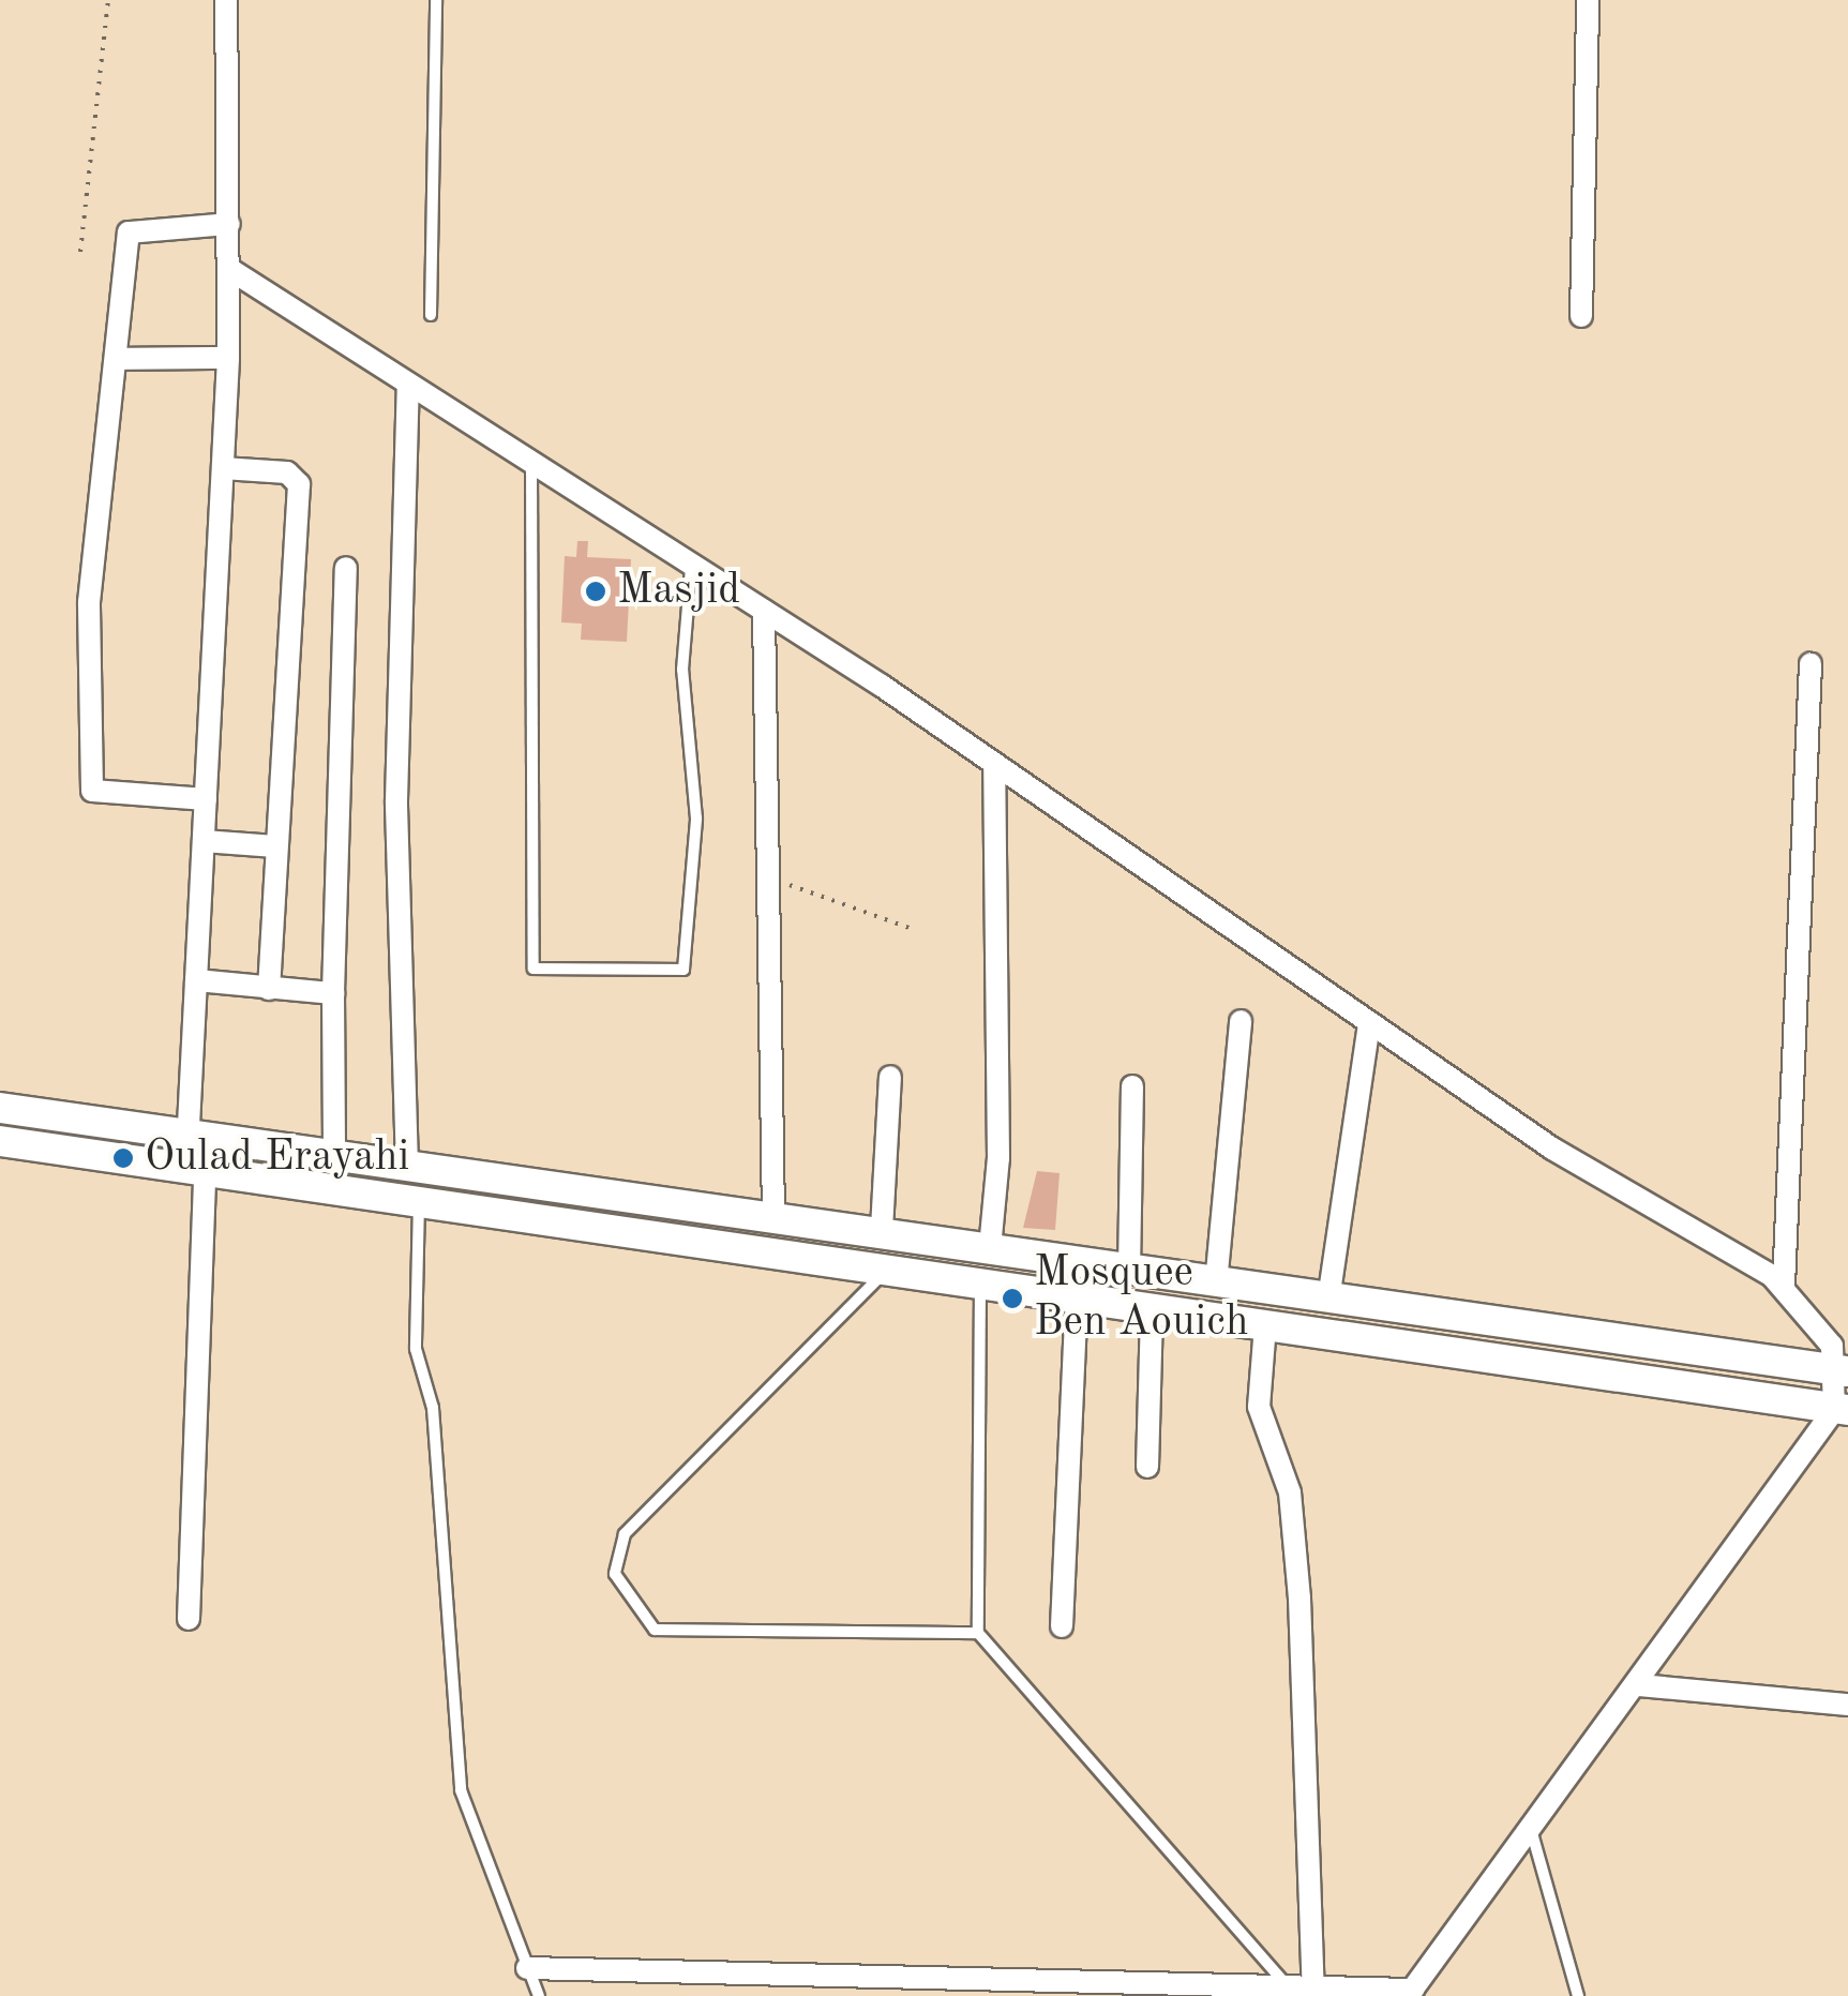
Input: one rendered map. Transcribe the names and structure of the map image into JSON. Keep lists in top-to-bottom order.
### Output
{
  "places": ["Masjid", "Oulad Erayahi", "Mosquee Ben Aouich"]
}
